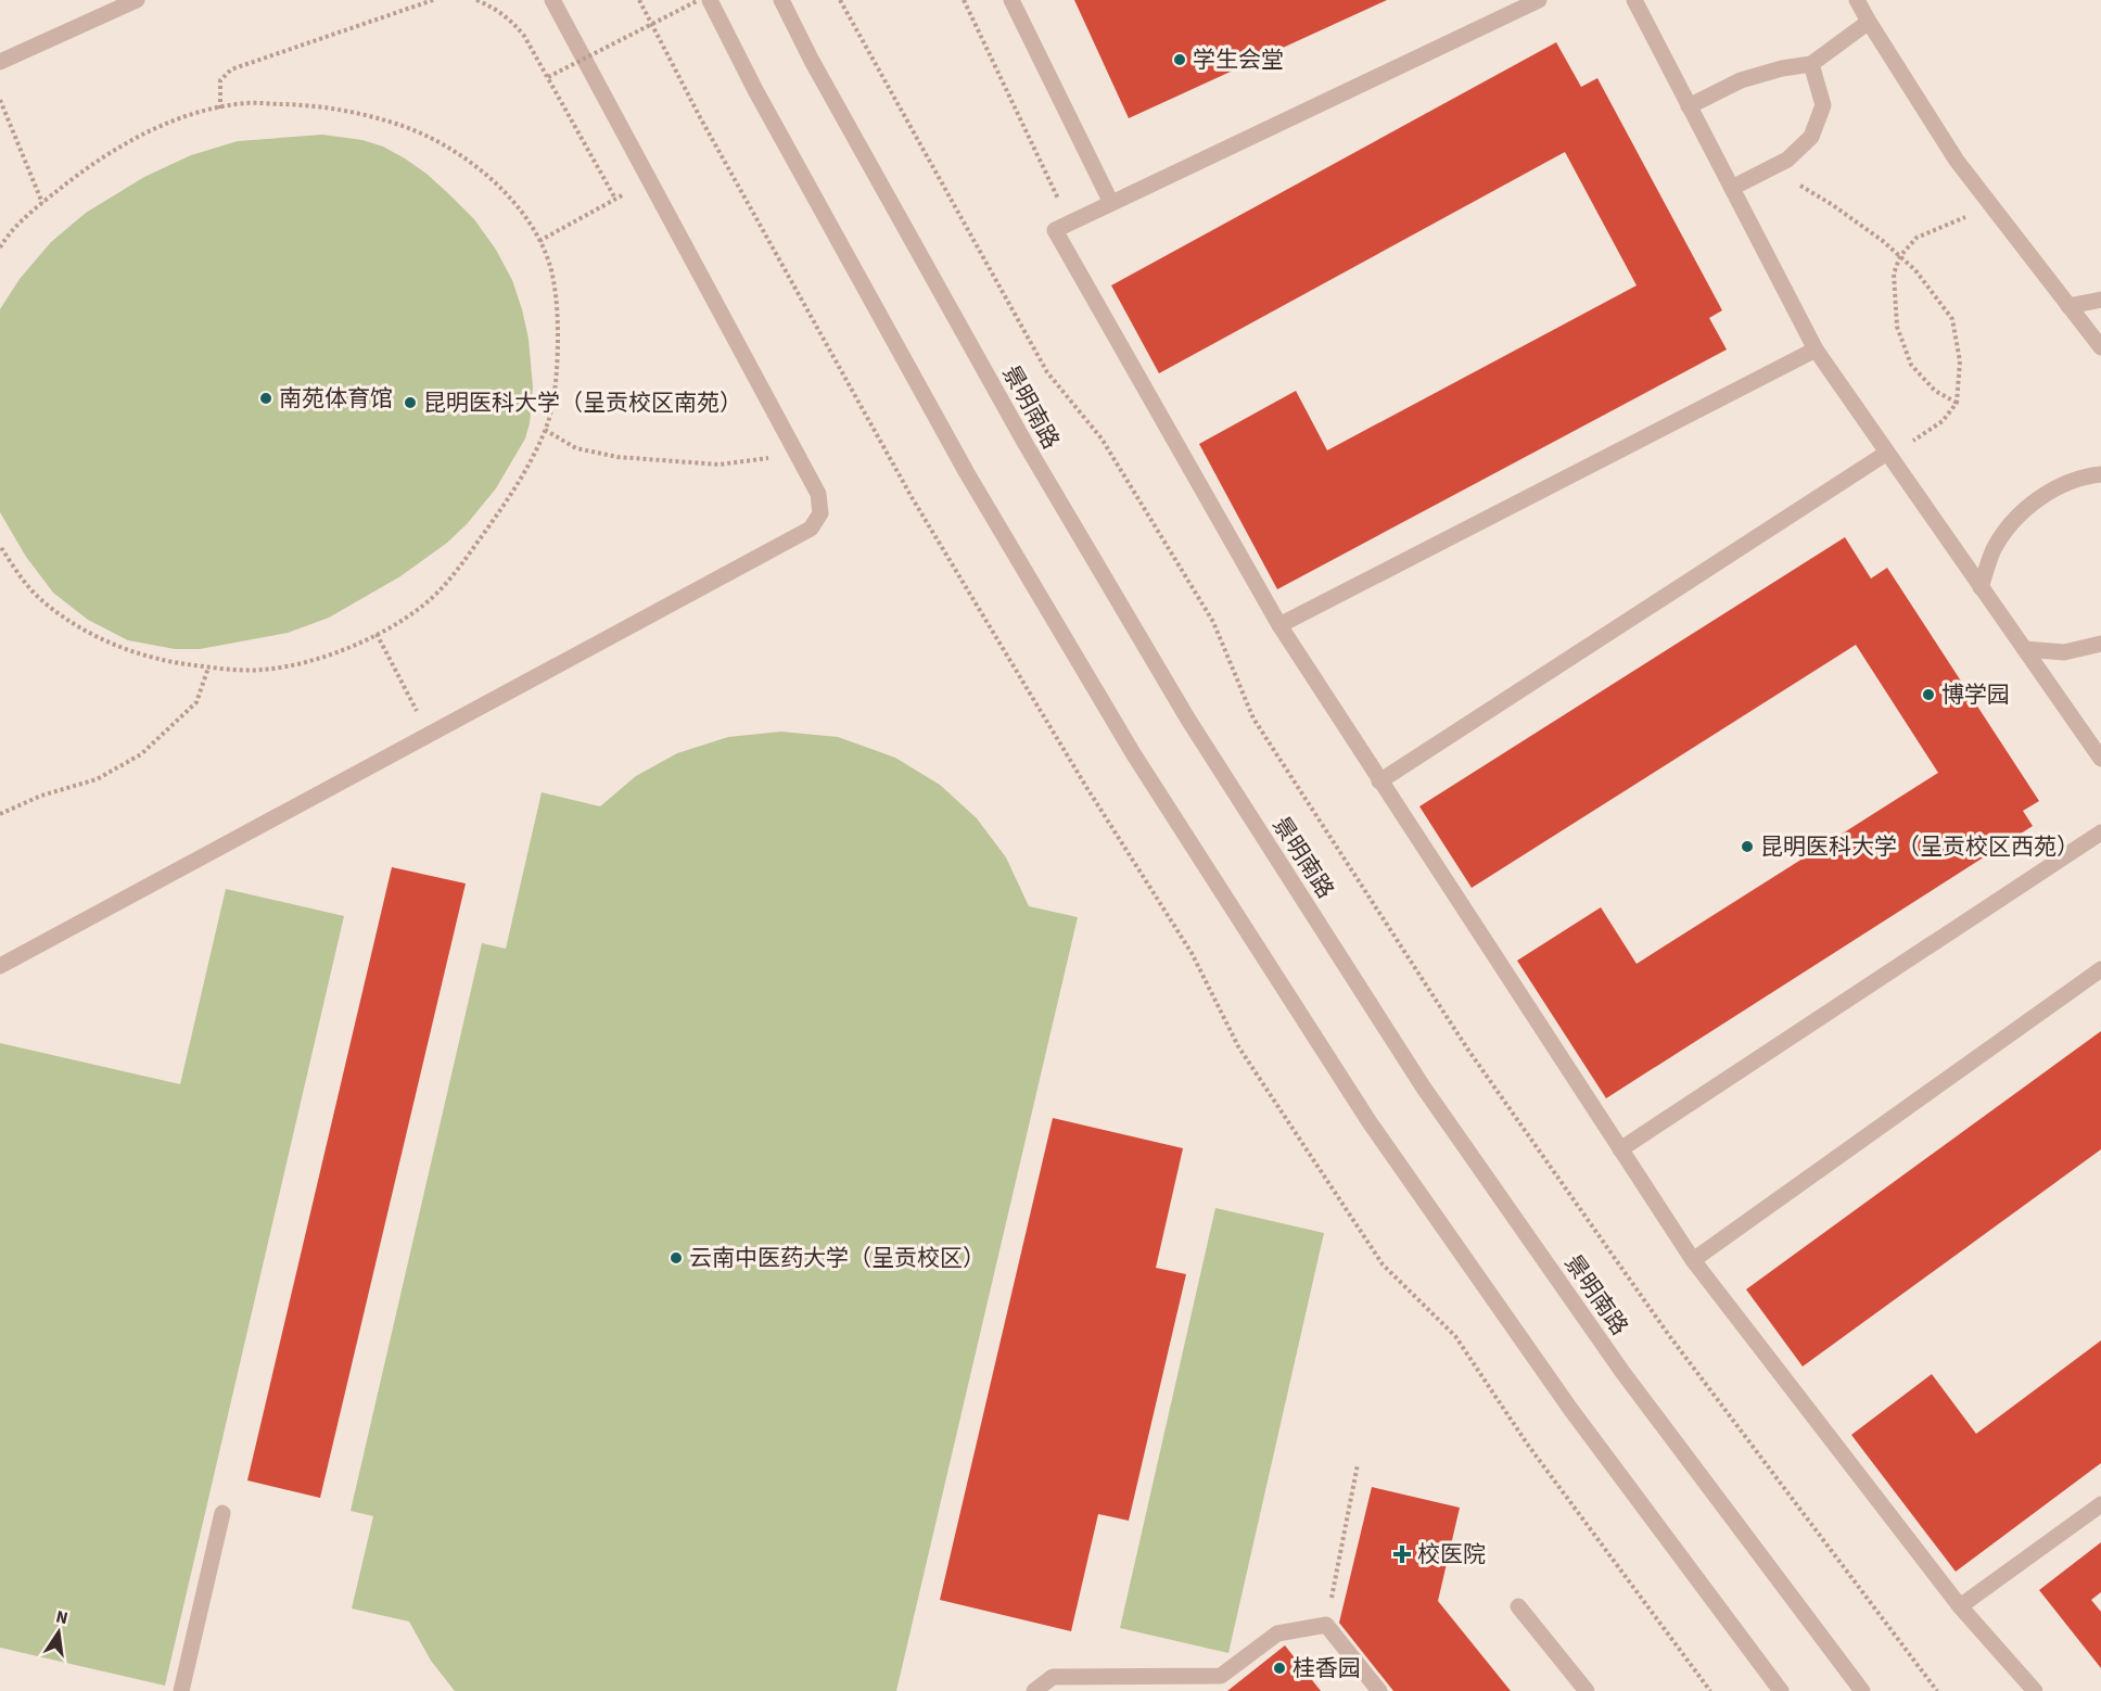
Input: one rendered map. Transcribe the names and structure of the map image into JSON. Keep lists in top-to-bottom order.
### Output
{
  "streets": {
    "street": ["景明南路"]
  },
  "places": {
    "other": [
      "学生会堂",
      "南苑体育馆",
      "昆明医科大学（呈贡校区南苑）",
      "博学园",
      "昆明医科大学（呈贡校区西苑）",
      "云南中医药大学（呈贡校区）",
      "桂香园"
    ],
    "health": ["校医院"]
  },
  "north": "top"
}
